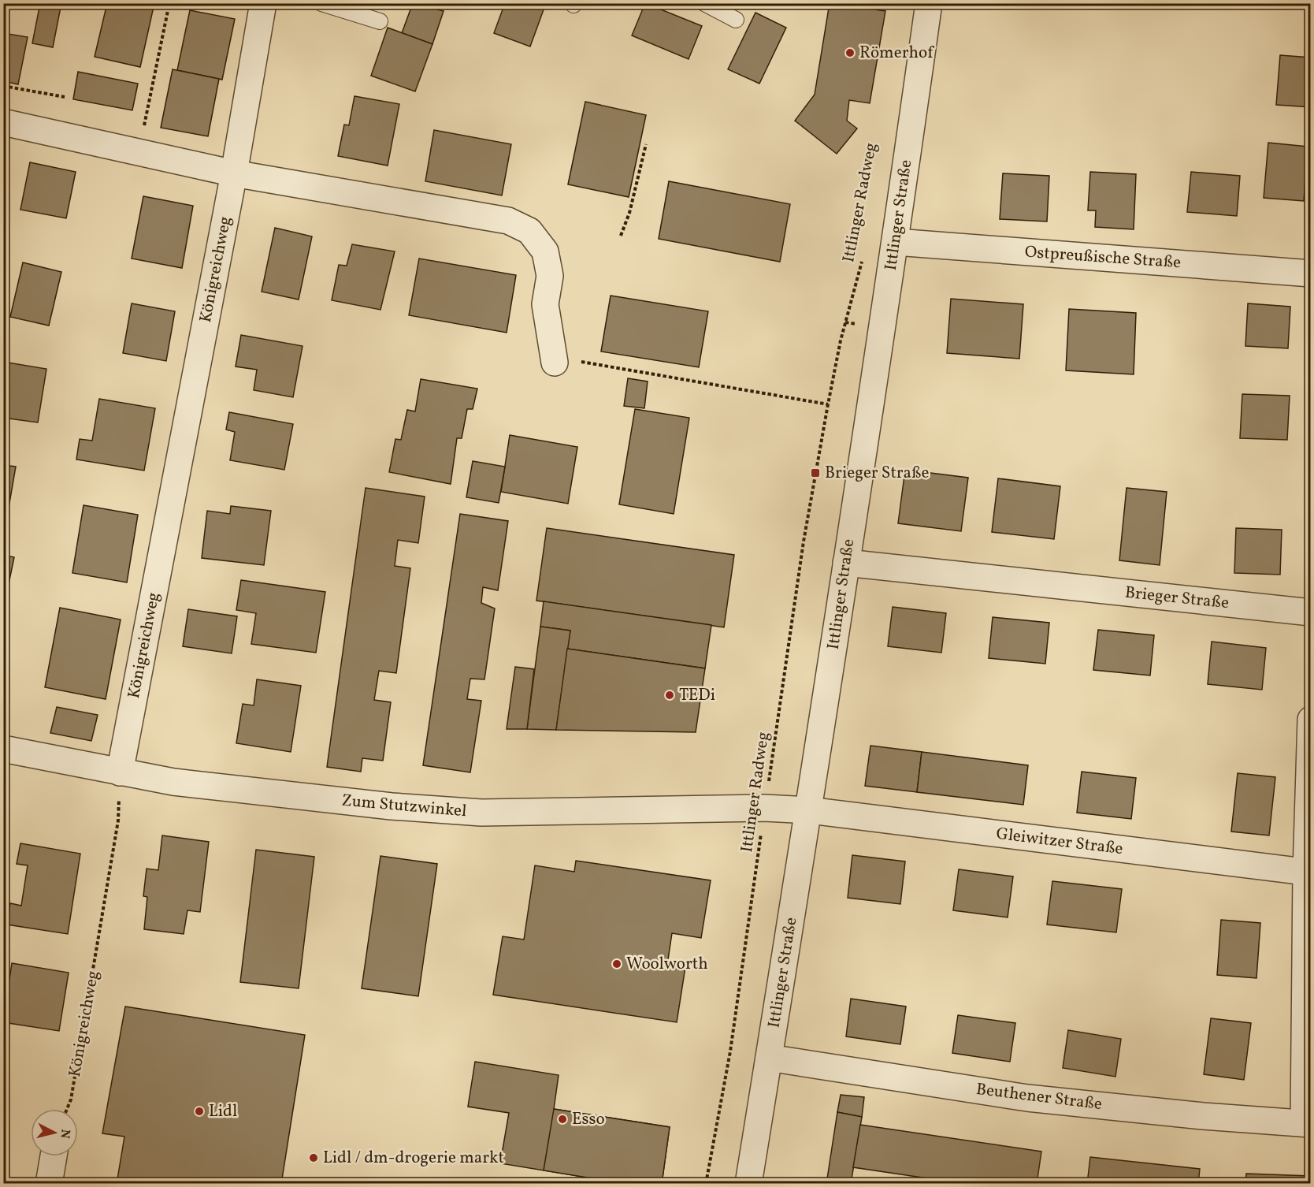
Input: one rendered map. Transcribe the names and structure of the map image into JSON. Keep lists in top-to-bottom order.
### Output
{
  "streets": {
    "street": [
      "Ittlinger Straße",
      "Ostpreußische Straße",
      "Königreichweg",
      "Brieger Straße",
      "Zum Stutzwinkel",
      "Gleiwitzer Straße",
      "Beuthener Straße"
    ],
    "path": ["Ittlinger Radweg"]
  },
  "crossings": [
    ["Ittlinger Radweg", "Zum Stutzwinkel"],
    ["Ittlinger Straße", "Ostpreußische Straße"],
    ["Ittlinger Straße", "Brieger Straße"],
    ["Ittlinger Straße", "Zum Stutzwinkel"],
    ["Ittlinger Straße", "Gleiwitzer Straße"],
    ["Ittlinger Straße", "Beuthener Straße"],
    ["Königreichweg", "Zum Stutzwinkel"],
    ["Zum Stutzwinkel", "Gleiwitzer Straße"]
  ],
  "places": {
    "other": [
      "Römerhof",
      "TEDi",
      "Woolworth",
      "Lidl",
      "Esso",
      "Lidl / dm-drogerie markt"
    ],
    "transit": ["Brieger Straße"]
  },
  "north": "right"
}
